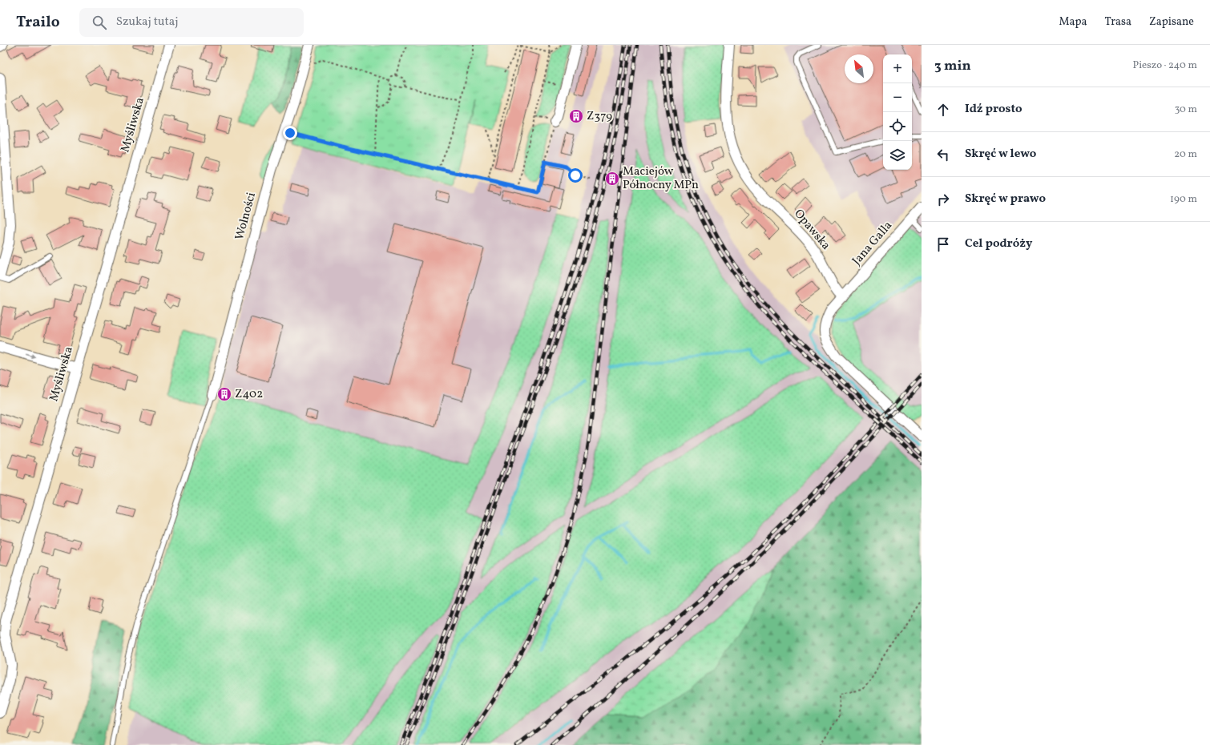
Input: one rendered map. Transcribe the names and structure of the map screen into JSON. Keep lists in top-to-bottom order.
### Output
{
  "streets": {
    "street": [
      "Myśliwska",
      "Wolności",
      "Opawska",
      "Jana Galla"
    ]
  },
  "crossings": [
    ["Opawska", "Jana Galla"]
  ],
  "places": {
    "building": ["Z379", "Maciejów Północny MPn", "Z402"]
  },
  "north": "top left",
  "page": {
    "header": "Trailo",
    "search": "Szukaj tutaj",
    "nav": ["Mapa", "Trasa", "Zapisane"],
    "heading": ["3 min", "Pieszo · 240 m"],
    "map_buttons": ["+", "−"],
    "list": [
      ["Idź prosto", "30 m"],
      ["Skręć w lewo", "20 m"],
      ["Skręć w prawo", "190 m"],
      "Cel podróży"
    ]
  }
}
